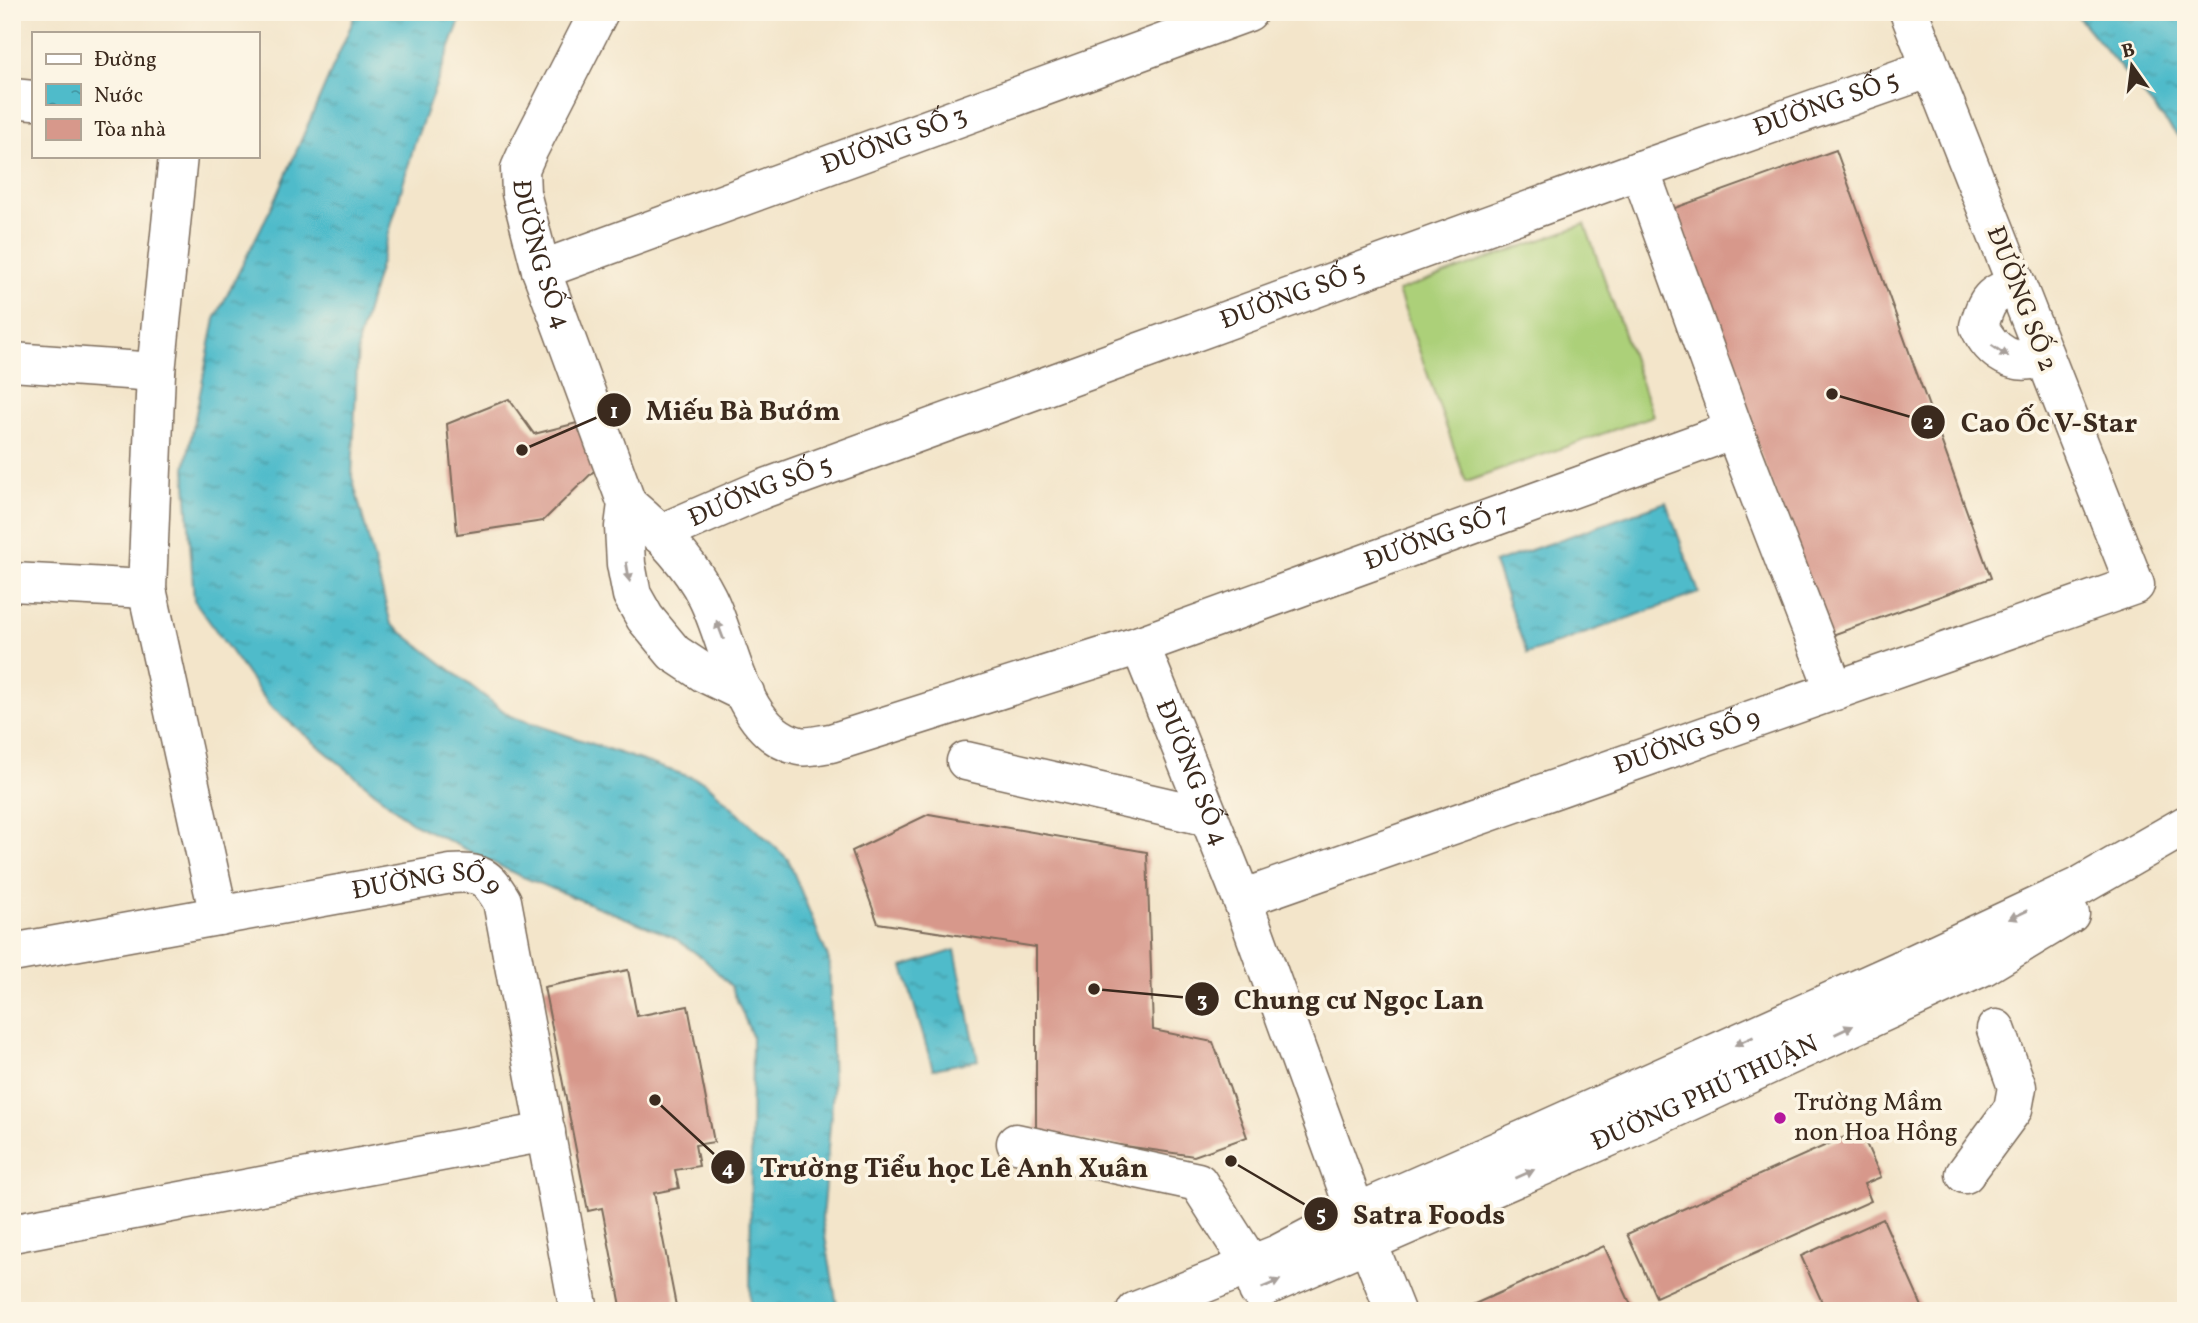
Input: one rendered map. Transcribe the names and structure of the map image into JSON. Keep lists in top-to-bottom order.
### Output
{
  "streets": {
    "street": [
      "ĐƯỜNG SỐ 5",
      "ĐƯỜNG SỐ 3",
      "ĐƯỜNG SỐ 4",
      "ĐƯỜNG SỐ 2",
      "ĐƯỜNG SỐ 7",
      "ĐƯỜNG SỐ 9",
      "ĐƯỜNG PHÚ THUẬN"
    ]
  },
  "crossings": [
    ["ĐƯỜNG SỐ 5", "ĐƯỜNG SỐ 4"],
    ["ĐƯỜNG SỐ 5", "ĐƯỜNG SỐ 2"],
    ["ĐƯỜNG SỐ 3", "ĐƯỜNG SỐ 4"],
    ["ĐƯỜNG SỐ 4", "ĐƯỜNG SỐ 7"],
    ["ĐƯỜNG SỐ 4", "ĐƯỜNG SỐ 9"],
    ["ĐƯỜNG SỐ 4", "ĐƯỜNG PHÚ THUẬN"],
    ["ĐƯỜNG SỐ 2", "ĐƯỜNG SỐ 9"]
  ],
  "places": [
    "Cao Ốc V-Star",
    "Miếu Bà Bướm",
    "Chung cư Ngọc Lan",
    "Trường Tiểu học Lê Anh Xuân",
    "Trường Mầm non Hoa Hồng",
    "Satra Foods"
  ],
  "legend": ["Đường", "Nước", "Tòa nhà"],
  "north": "top"
}
